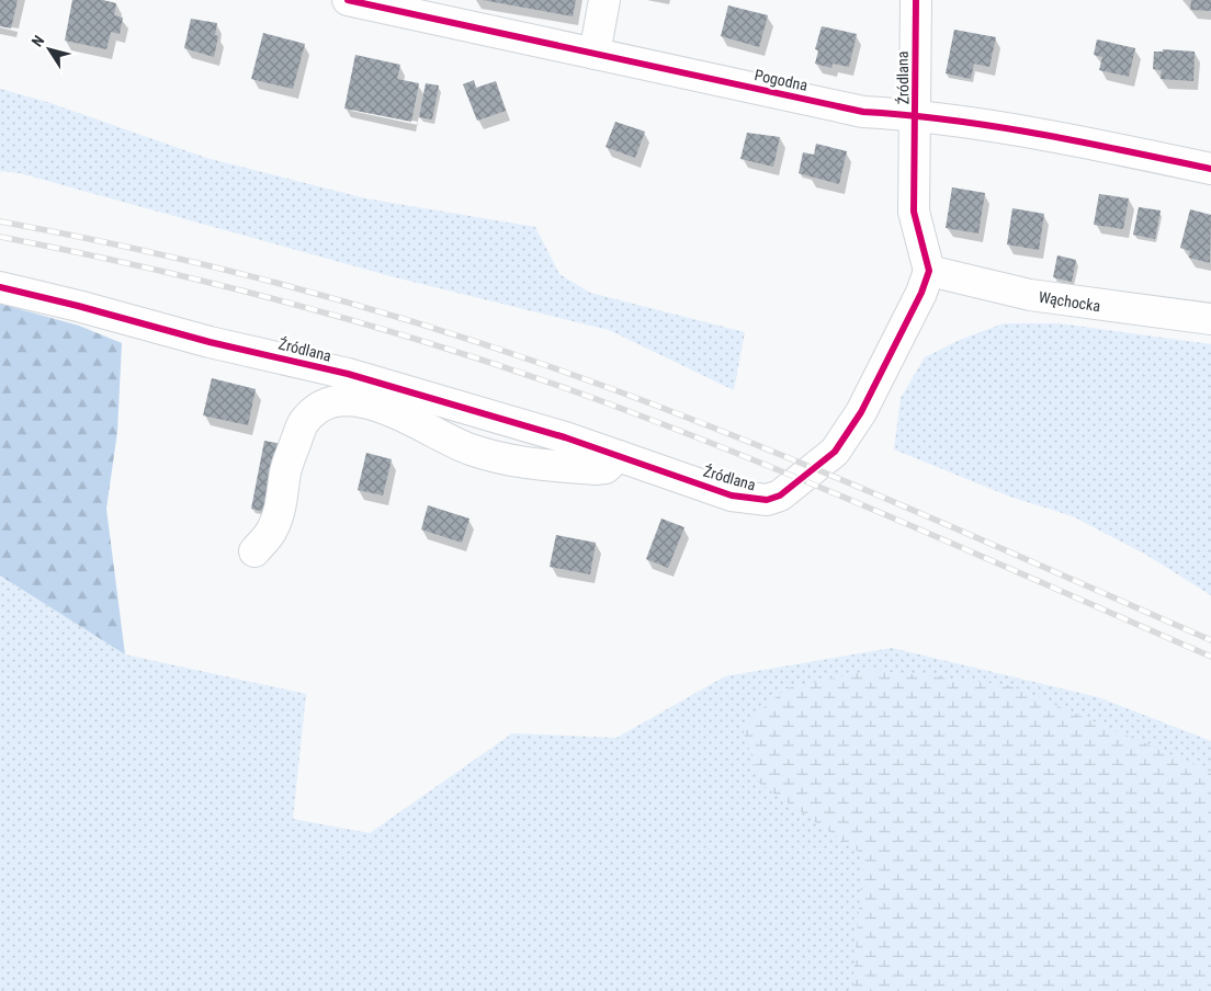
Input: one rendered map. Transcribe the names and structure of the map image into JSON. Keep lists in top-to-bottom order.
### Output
{
  "streets": {
    "street": ["Źródlana", "Pogodna", "Wąchocka"]
  },
  "crossings": [
    ["Źródlana", "Pogodna"],
    ["Źródlana", "Wąchocka"]
  ],
  "north": "top left"
}
